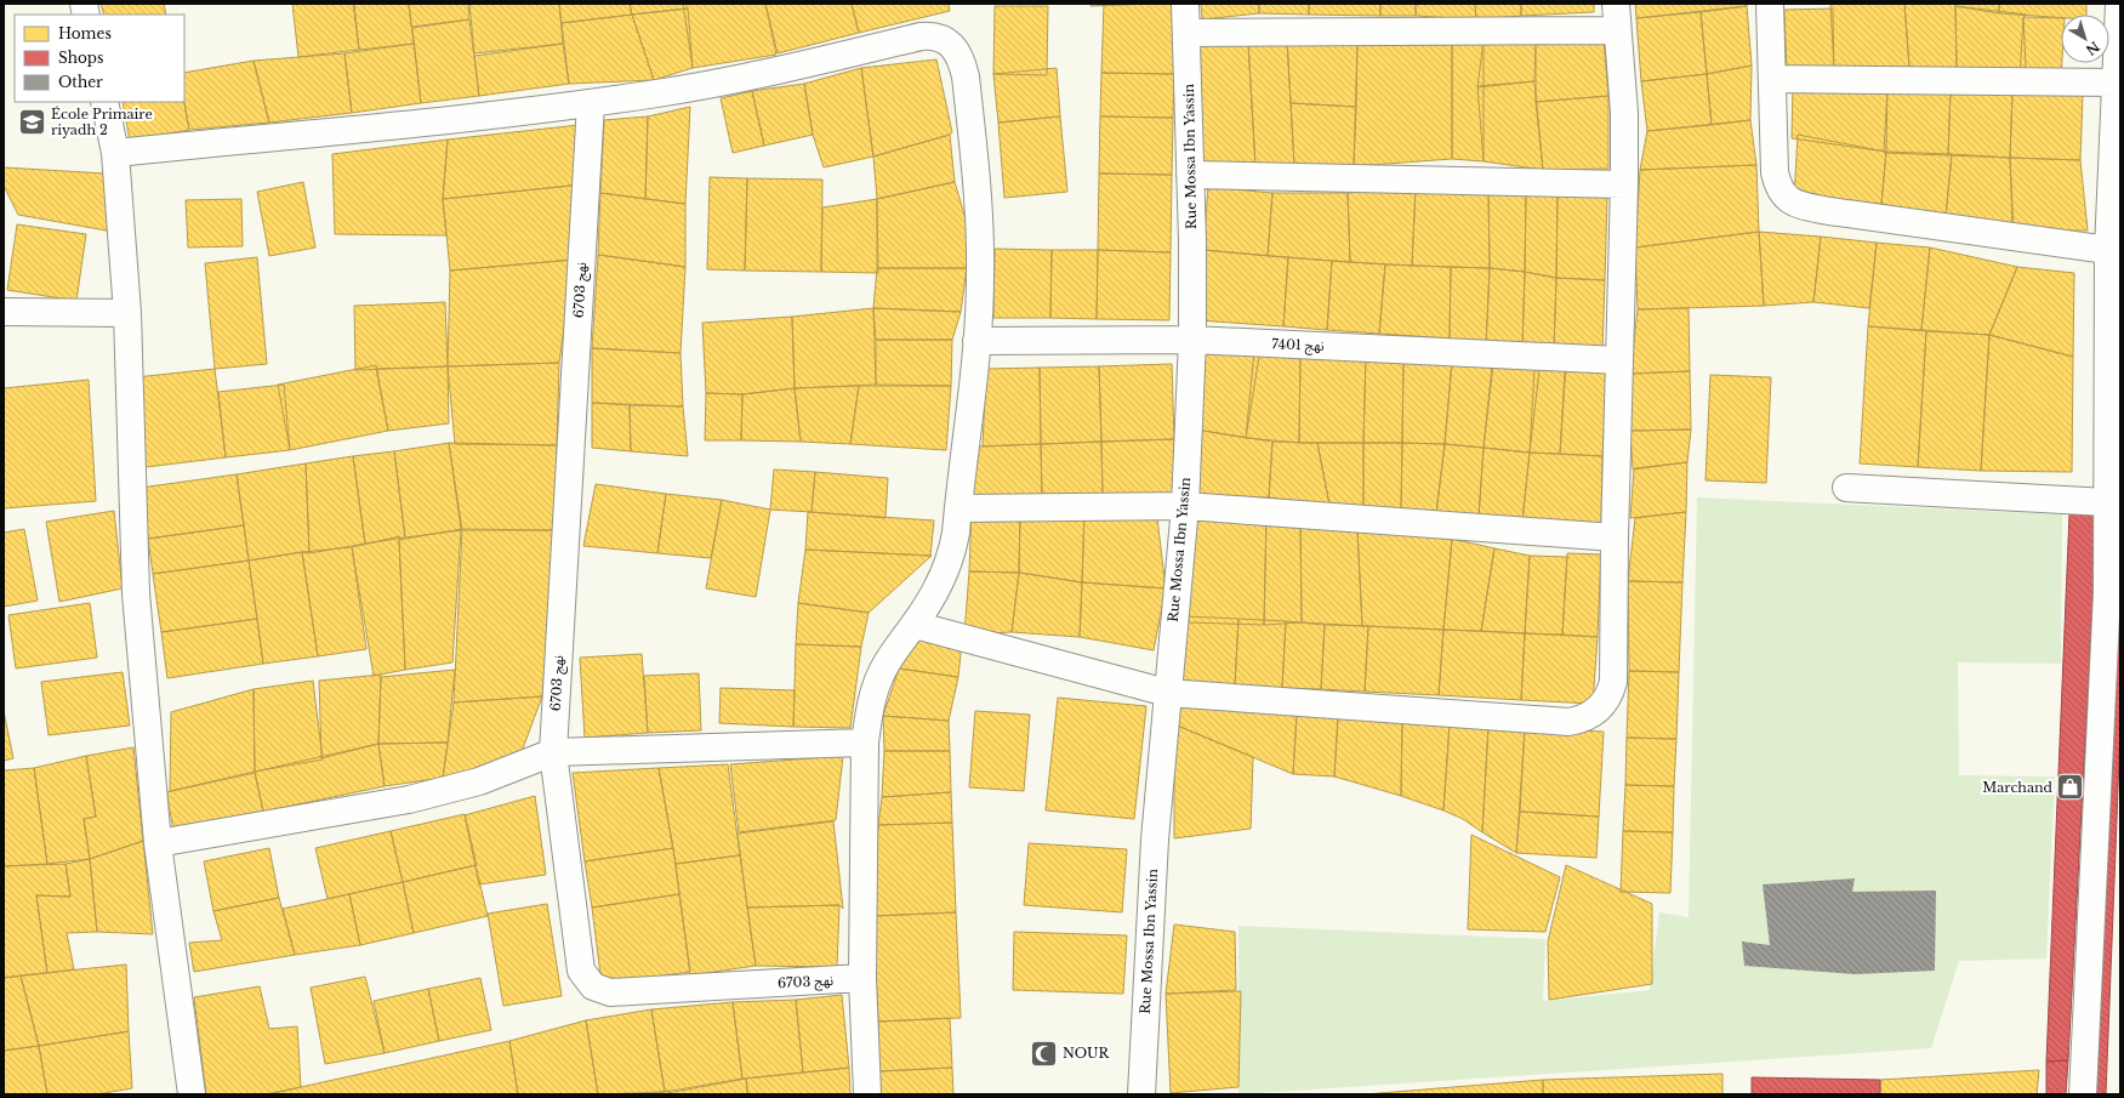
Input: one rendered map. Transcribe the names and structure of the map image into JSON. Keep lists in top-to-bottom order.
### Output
{
  "streets": {
    "street": ["Rue Mossa Ibn Yassin", "نهج 6703", "نهج 7401"]
  },
  "crossings": [
    ["Rue Mossa Ibn Yassin", "نهج 7401"]
  ],
  "places": {
    "school or university": ["École Primaire riyadh 2"],
    "shop": ["Marchand"],
    "mosque": ["NOUR"]
  },
  "legend": ["Homes", "Shops", "Other"],
  "north": "bottom right"
}
